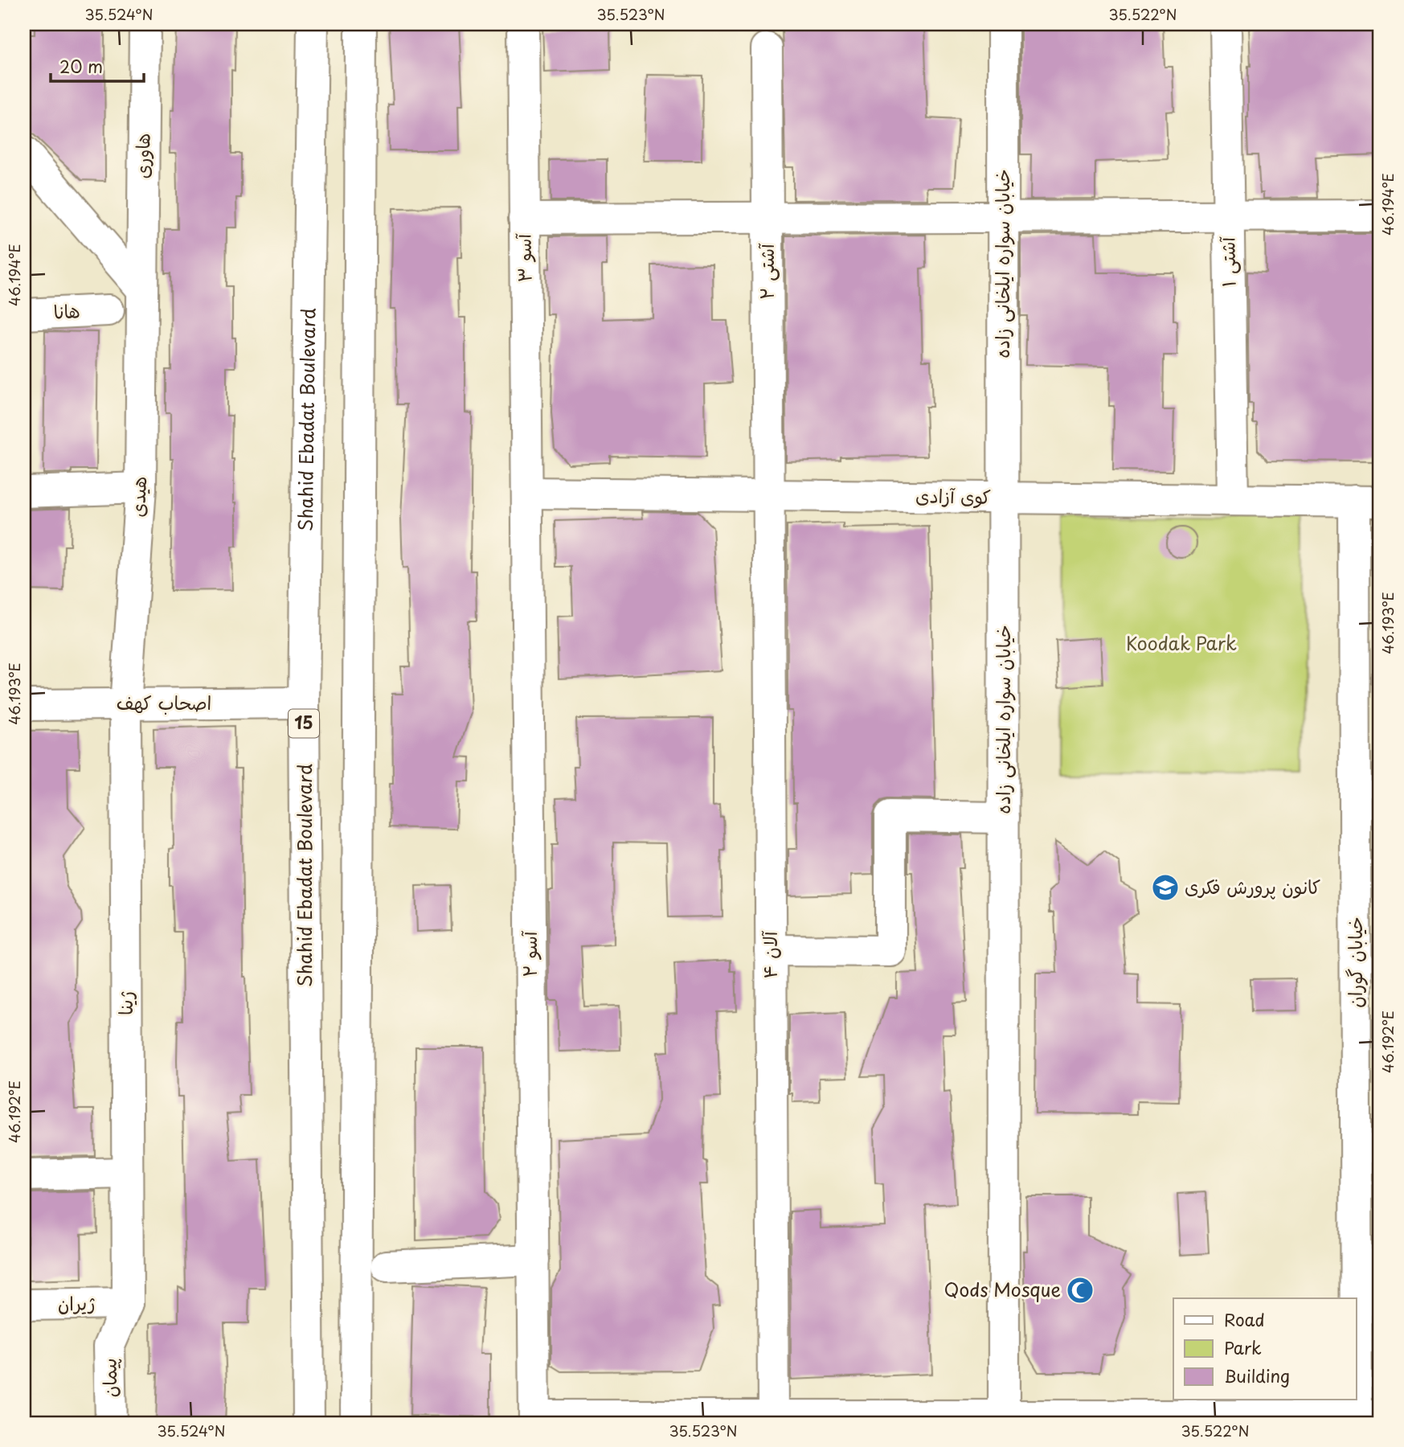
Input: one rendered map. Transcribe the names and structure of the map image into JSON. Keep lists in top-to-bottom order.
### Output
{
  "streets": {
    "street": [
      "هاوری",
      "آسو ۳",
      "آشتی ۱",
      "خیابان سواره ایلخانی زاده",
      "آشتی ۲",
      "هانا",
      "Shahid Ebadat Boulevard",
      "هیدی",
      "کوی آزادی",
      "اصحاب کهف",
      "15",
      "آسو ۲",
      "آلان ۴",
      "خیابان گوران",
      "ژینا",
      "ژیران",
      "پیمان"
    ]
  },
  "crossings": [
    ["هاوری", "هیدی"],
    ["آسو ۳", "کوی آزادی"],
    ["آسو ۳", "آسو ۲"],
    ["آشتی ۱", "کوی آزادی"],
    ["خیابان سواره ایلخانی زاده", "کوی آزادی"],
    ["آشتی ۲", "کوی آزادی"],
    ["آشتی ۲", "آلان ۴"],
    ["Shahid Ebadat Boulevard", "اصحاب کهف"],
    ["هیدی", "اصحاب کهف"],
    ["هیدی", "ژینا"],
    ["کوی آزادی", "آسو ۲"],
    ["کوی آزادی", "آلان ۴"],
    ["کوی آزادی", "خیابان گوران"],
    ["اصحاب کهف", "ژینا"],
    ["ژینا", "ژیران"],
    ["ژینا", "پیمان"],
    ["ژیران", "پیمان"]
  ],
  "parks": ["Koodak Park"],
  "places": {
    "school or university": ["کانون پرورش فکری"],
    "mosque": ["Qods Mosque"]
  },
  "legend": ["Road", "Park", "Building"],
  "scale_bar": "20 m",
  "coordinates": [
    "35.524°N",
    "35.523°N",
    "35.522°N",
    "46.194°E",
    "46.193°E",
    "46.192°E"
  ]
}
